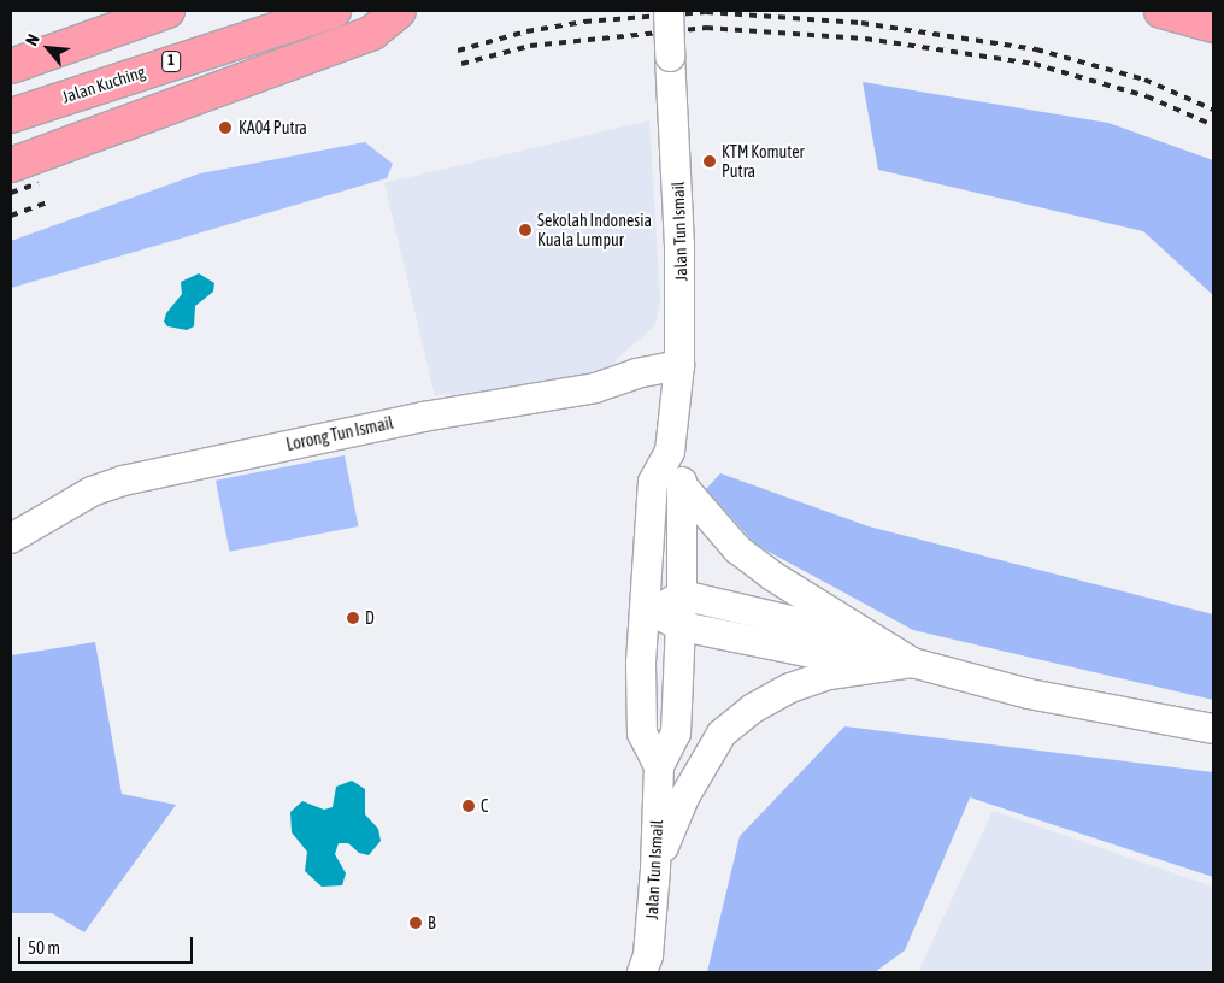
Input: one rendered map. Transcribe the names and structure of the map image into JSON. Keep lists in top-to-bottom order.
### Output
{
  "streets": {
    "highway": ["1", "Jalan Kuching"],
    "street": ["Jalan Tun Ismail", "Lorong Tun Ismail"]
  },
  "crossings": [
    ["Jalan Tun Ismail", "Lorong Tun Ismail"]
  ],
  "places": [
    "KA04 Putra",
    "KTM Komuter Putra",
    "Sekolah Indonesia Kuala Lumpur",
    "D",
    "C",
    "B"
  ],
  "scale_bar": "50 m",
  "north": "top left"
}
